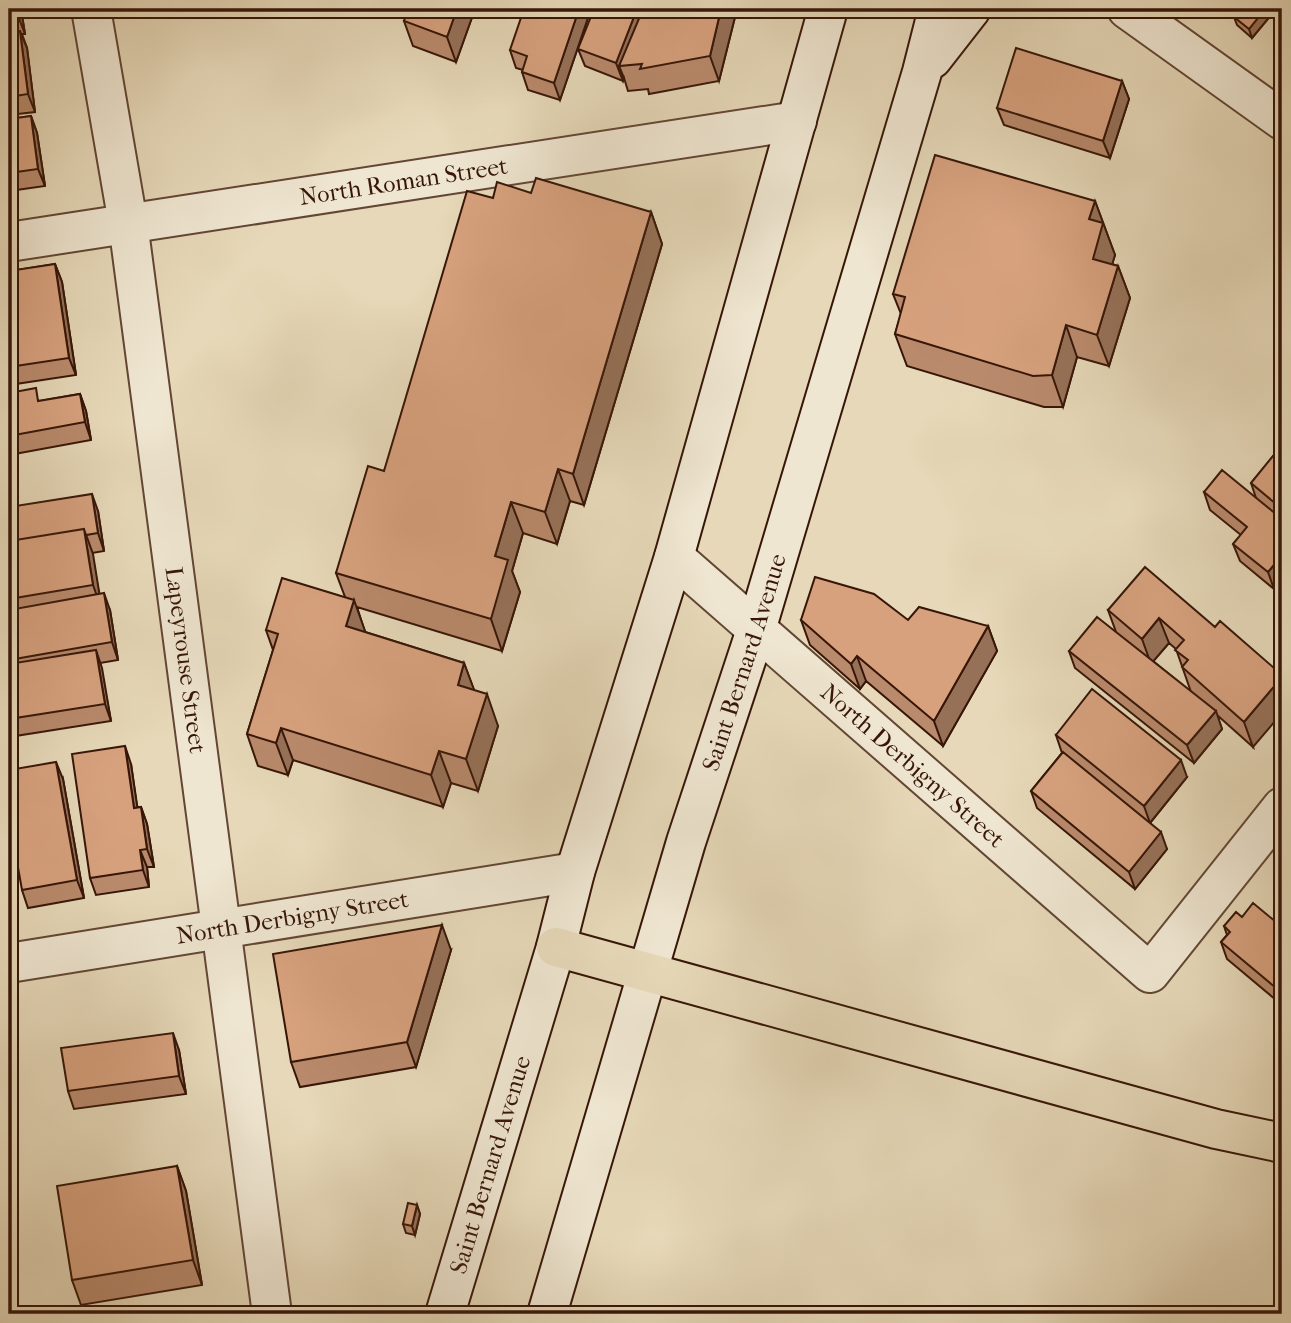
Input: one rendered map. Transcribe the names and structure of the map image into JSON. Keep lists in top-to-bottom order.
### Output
{
  "streets": {
    "street": [
      "North Roman Street",
      "Lapeyrouse Street",
      "Saint Bernard Avenue",
      "North Derbigny Street"
    ]
  },
  "crossings": [
    ["North Roman Street", "Lapeyrouse Street"],
    ["North Roman Street", "Saint Bernard Avenue"],
    ["Lapeyrouse Street", "North Derbigny Street"],
    ["Saint Bernard Avenue", "North Derbigny Street"]
  ]
}
